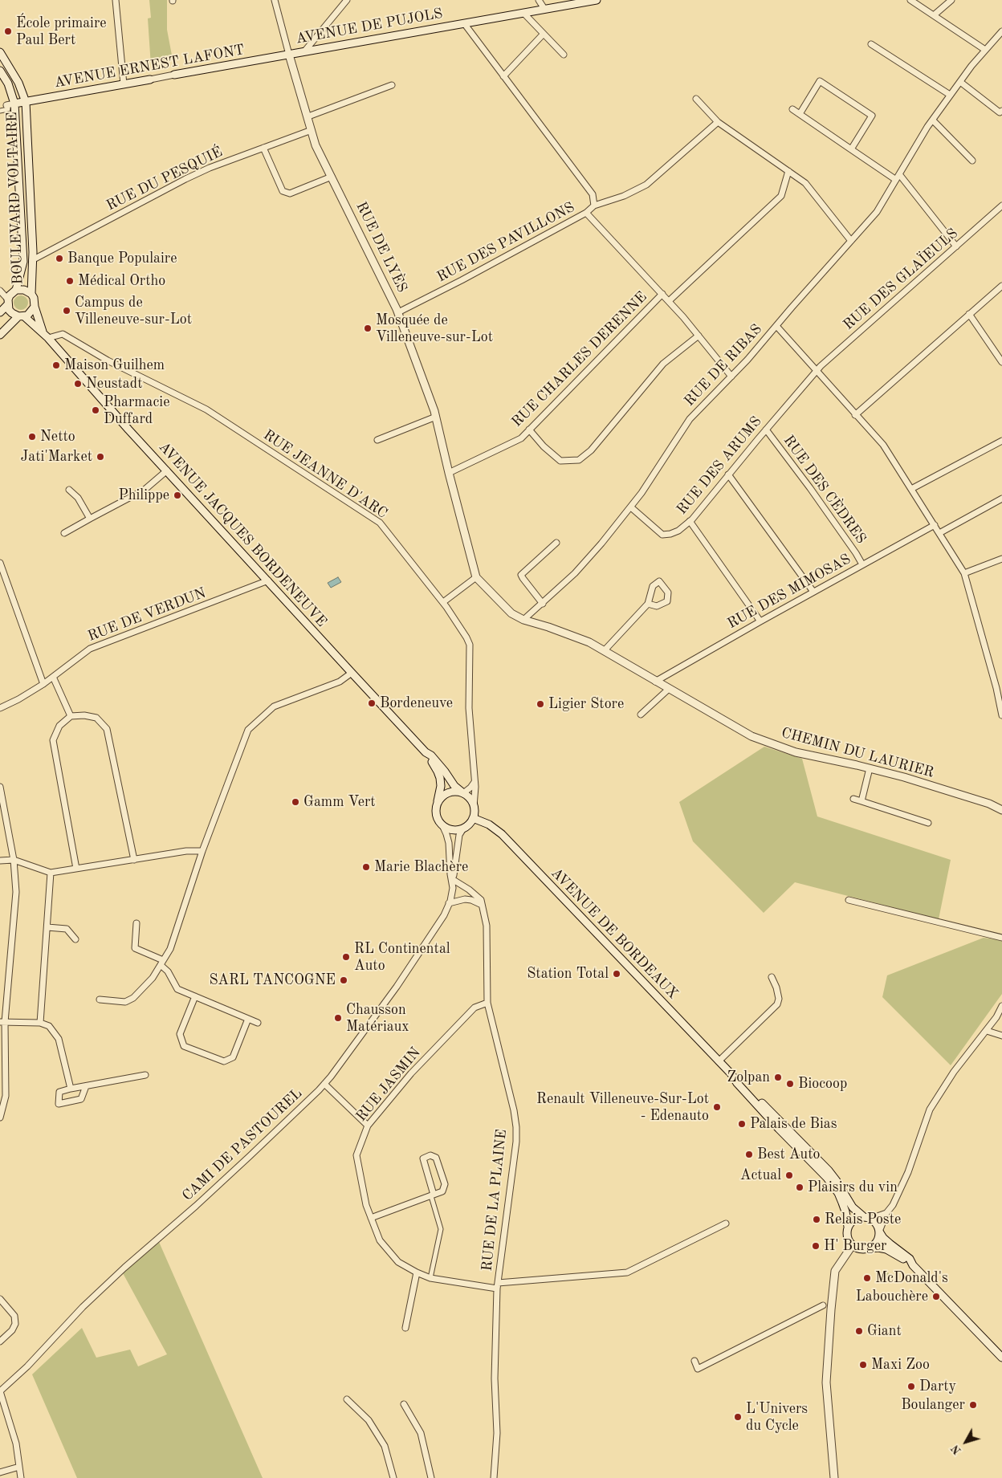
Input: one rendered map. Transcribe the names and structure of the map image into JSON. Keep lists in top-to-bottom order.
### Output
{
  "streets": {
    "main road": [
      "AVENUE DE PUJOLS",
      "AVENUE ERNEST LAFONT",
      "BOULEVARD VOLTAIRE",
      "RUE DE LYÈS",
      "AVENUE JACQUES BORDENEUVE",
      "CHEMIN DU LAURIER",
      "AVENUE DE BORDEAUX"
    ],
    "street": [
      "RUE DU PESQUIÉ",
      "RUE DES PAVILLONS",
      "RUE DES GLAÏEULS",
      "RUE CHARLES DERENNE",
      "RUE DE RIBAS",
      "RUE DES ARUMS",
      "RUE JEANNE D'ARC",
      "RUE DES CÈDRES",
      "RUE DES MIMOSAS",
      "RUE DE VERDUN",
      "RUE JASMIN",
      "CAMI DE PASTOUREL",
      "RUE DE LA PLAINE"
    ]
  },
  "crossings": [
    ["AVENUE DE PUJOLS", "AVENUE ERNEST LAFONT"],
    ["AVENUE DE PUJOLS", "RUE DES PAVILLONS"],
    ["AVENUE DE PUJOLS", "RUE DE LYÈS"],
    ["AVENUE ERNEST LAFONT", "BOULEVARD VOLTAIRE"],
    ["AVENUE ERNEST LAFONT", "RUE DE LYÈS"],
    ["RUE DU PESQUIÉ", "BOULEVARD VOLTAIRE"],
    ["RUE DU PESQUIÉ", "RUE DE LYÈS"],
    ["BOULEVARD VOLTAIRE", "AVENUE JACQUES BORDENEUVE"],
    ["RUE DES PAVILLONS", "RUE DE LYÈS"],
    ["RUE DE LYÈS", "RUE CHARLES DERENNE"],
    ["RUE DE LYÈS", "CHEMIN DU LAURIER"],
    ["RUE DES GLAÏEULS", "RUE DES ARUMS"],
    ["RUE DE RIBAS", "RUE DES ARUMS"],
    ["RUE DE RIBAS", "CHEMIN DU LAURIER"],
    ["RUE DES ARUMS", "RUE DES CÈDRES"],
    ["RUE JEANNE D'ARC", "AVENUE JACQUES BORDENEUVE"],
    ["RUE JEANNE D'ARC", "AVENUE DE BORDEAUX"],
    ["RUE JEANNE D'ARC", "CAMI DE PASTOUREL"],
    ["RUE DES CÈDRES", "RUE DES MIMOSAS"],
    ["AVENUE JACQUES BORDENEUVE", "RUE DE VERDUN"],
    ["AVENUE JACQUES BORDENEUVE", "AVENUE DE BORDEAUX"],
    ["AVENUE JACQUES BORDENEUVE", "CAMI DE PASTOUREL"],
    ["RUE DES MIMOSAS", "CHEMIN DU LAURIER"],
    ["AVENUE DE BORDEAUX", "CAMI DE PASTOUREL"],
    ["RUE JASMIN", "RUE DE LA PLAINE"],
    ["CAMI DE PASTOUREL", "RUE DE LA PLAINE"]
  ],
  "places": [
    "École primaire Paul Bert",
    "Banque Populaire",
    "Médical Ortho",
    "Campus de Villeneuve-sur-Lot",
    "Mosquée de Villeneuve-sur-Lot",
    "Maison Guilhem",
    "Neustadt",
    "Pharmacie Duffard",
    "Netto",
    "Jati'Market",
    "Philippe",
    "Bordeneuve",
    "Ligier Store",
    "Gamm Vert",
    "Marie Blachère",
    "RL Continental Auto",
    "Station Total",
    "SARL TANCOGNE",
    "Chausson Matériaux",
    "Zolpan",
    "Biocoop",
    "Renault Villeneuve-Sur-Lot - Edenauto",
    "Palais de Bias",
    "Best Auto",
    "Actual",
    "Plaisirs du vin",
    "Relais Poste",
    "H' Burger",
    "McDonald's",
    "Labouchère",
    "Giant",
    "Maxi Zoo",
    "Darty",
    "Boulanger",
    "L'Univers du Cycle"
  ],
  "north": "bottom left"
}
